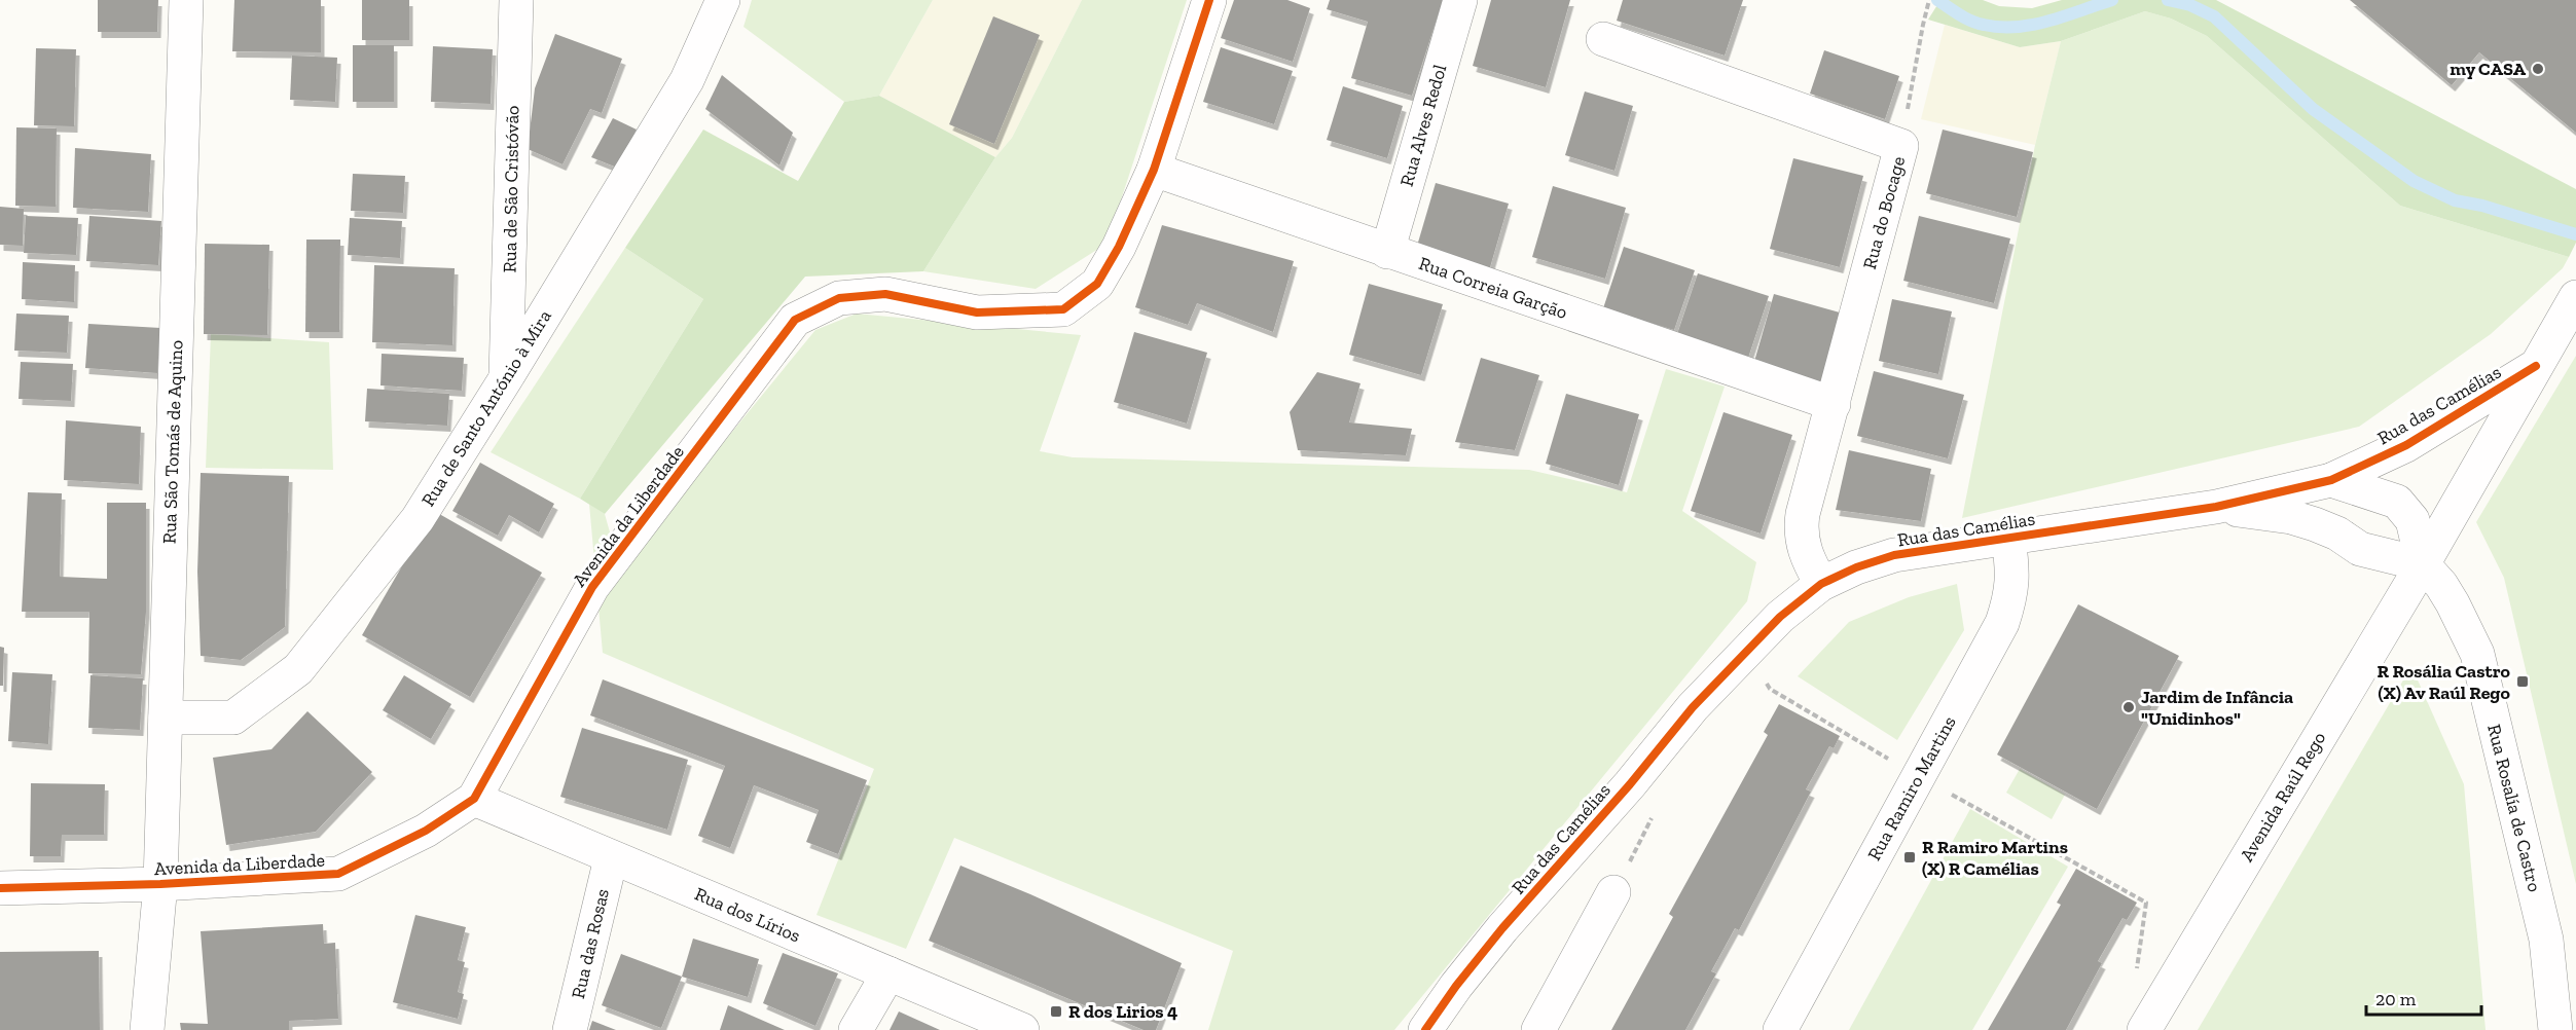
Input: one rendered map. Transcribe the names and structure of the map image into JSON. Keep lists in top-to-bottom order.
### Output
{
  "streets": {
    "street": [
      "Rua Alves Redol",
      "Rua de São Cristóvão",
      "Rua do Bocage",
      "Rua Correia Garção",
      "Rua das Camélias",
      "Rua de Santo António à Mira",
      "Rua São Tomás de Aquino",
      "Avenida da Liberdade",
      "Rua Ramiro Martins",
      "Avenida Raúl Rego",
      "Rua Rosalía de Castro",
      "Rua dos Lírios",
      "Rua das Rosas"
    ]
  },
  "crossings": [
    ["Rua Alves Redol", "Rua Correia Garção"],
    ["Rua de São Cristóvão", "Rua de Santo António à Mira"],
    ["Rua do Bocage", "Rua Correia Garção"],
    ["Rua do Bocage", "Rua das Camélias"],
    ["Rua Correia Garção", "Avenida da Liberdade"],
    ["Rua das Camélias", "Rua Ramiro Martins"],
    ["Rua das Camélias", "Avenida Raúl Rego"],
    ["Rua das Camélias", "Rua Rosalía de Castro"],
    ["Rua de Santo António à Mira", "Rua São Tomás de Aquino"],
    ["Rua São Tomás de Aquino", "Avenida da Liberdade"],
    ["Avenida da Liberdade", "Rua dos Lírios"],
    ["Avenida Raúl Rego", "Rua Rosalía de Castro"],
    ["Rua dos Lírios", "Rua das Rosas"]
  ],
  "places": {
    "other": ["my CASA", "Jardim de Infância \"Unidinhos\""],
    "transit": ["R Rosália Castro (X) Av Raúl Rego", "R Ramiro Martins (X) R Camélias", "R dos Lirios 4"]
  },
  "scale_bar": "20 m"
}
